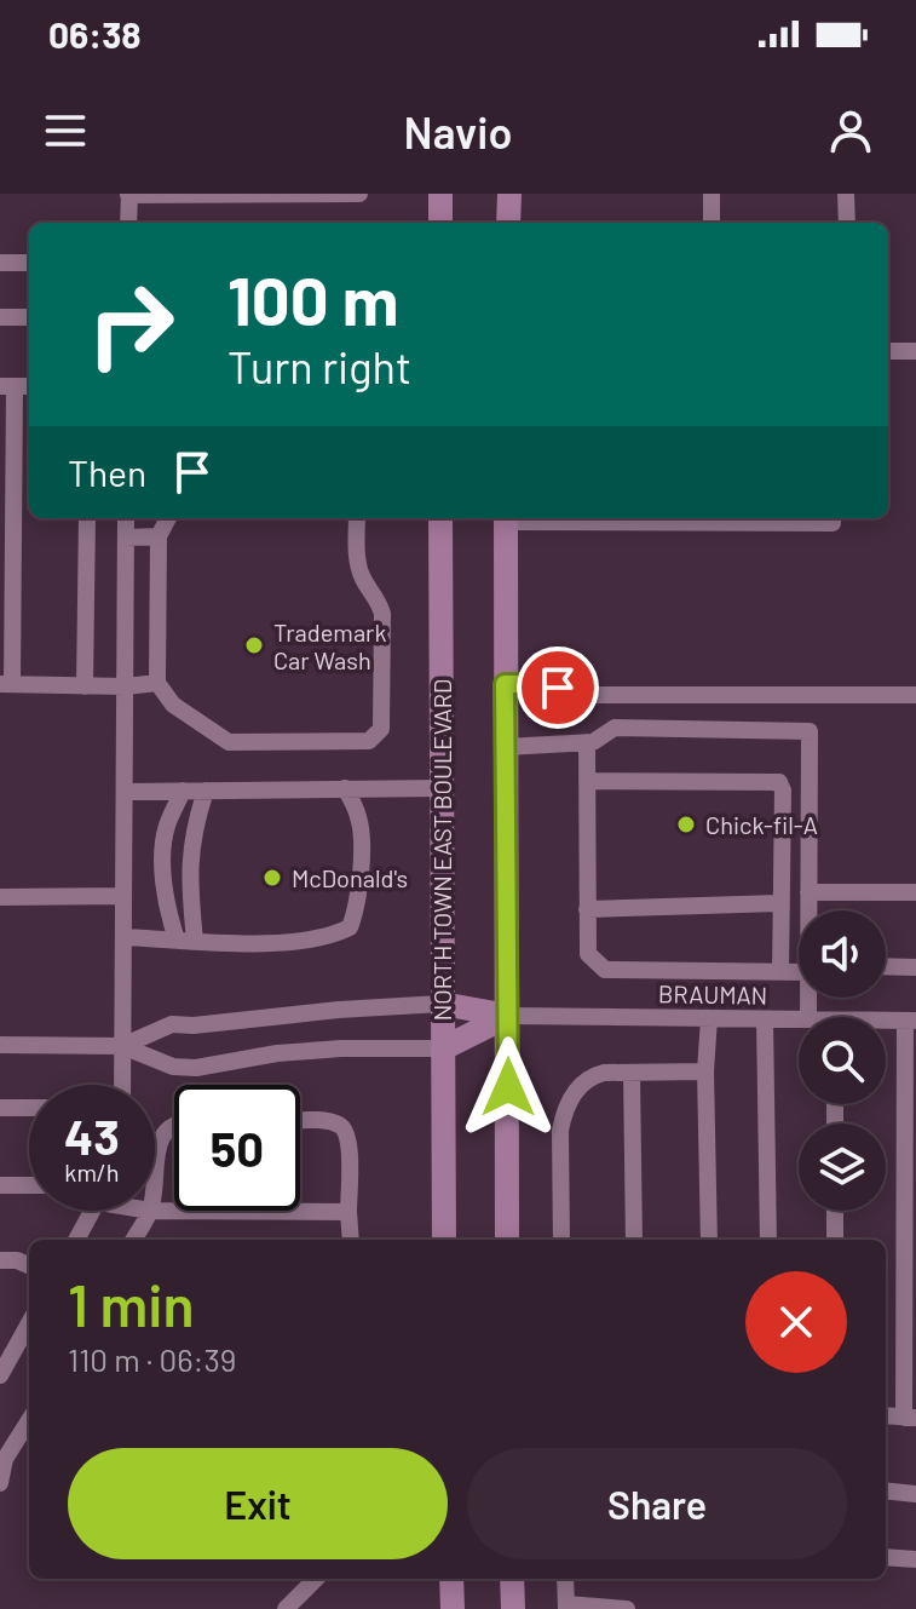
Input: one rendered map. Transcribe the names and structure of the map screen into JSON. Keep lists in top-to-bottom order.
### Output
{
  "streets": {
    "main road": ["NORTH TOWN EAST BOULEVARD"],
    "lane": ["BRAUMAN"]
  },
  "places": ["Trademark Car Wash", "Chick-fil-A", "McDonald's"],
  "page": {
    "status": "06:38",
    "header": "Navio",
    "turn": ["100 m", "Turn right"],
    "then": "Then",
    "speed": "43 km/h",
    "limit": "50",
    "heading": ["1 min", "110 m · 06:39"],
    "buttons": ["Exit", "Share"]
  }
}
